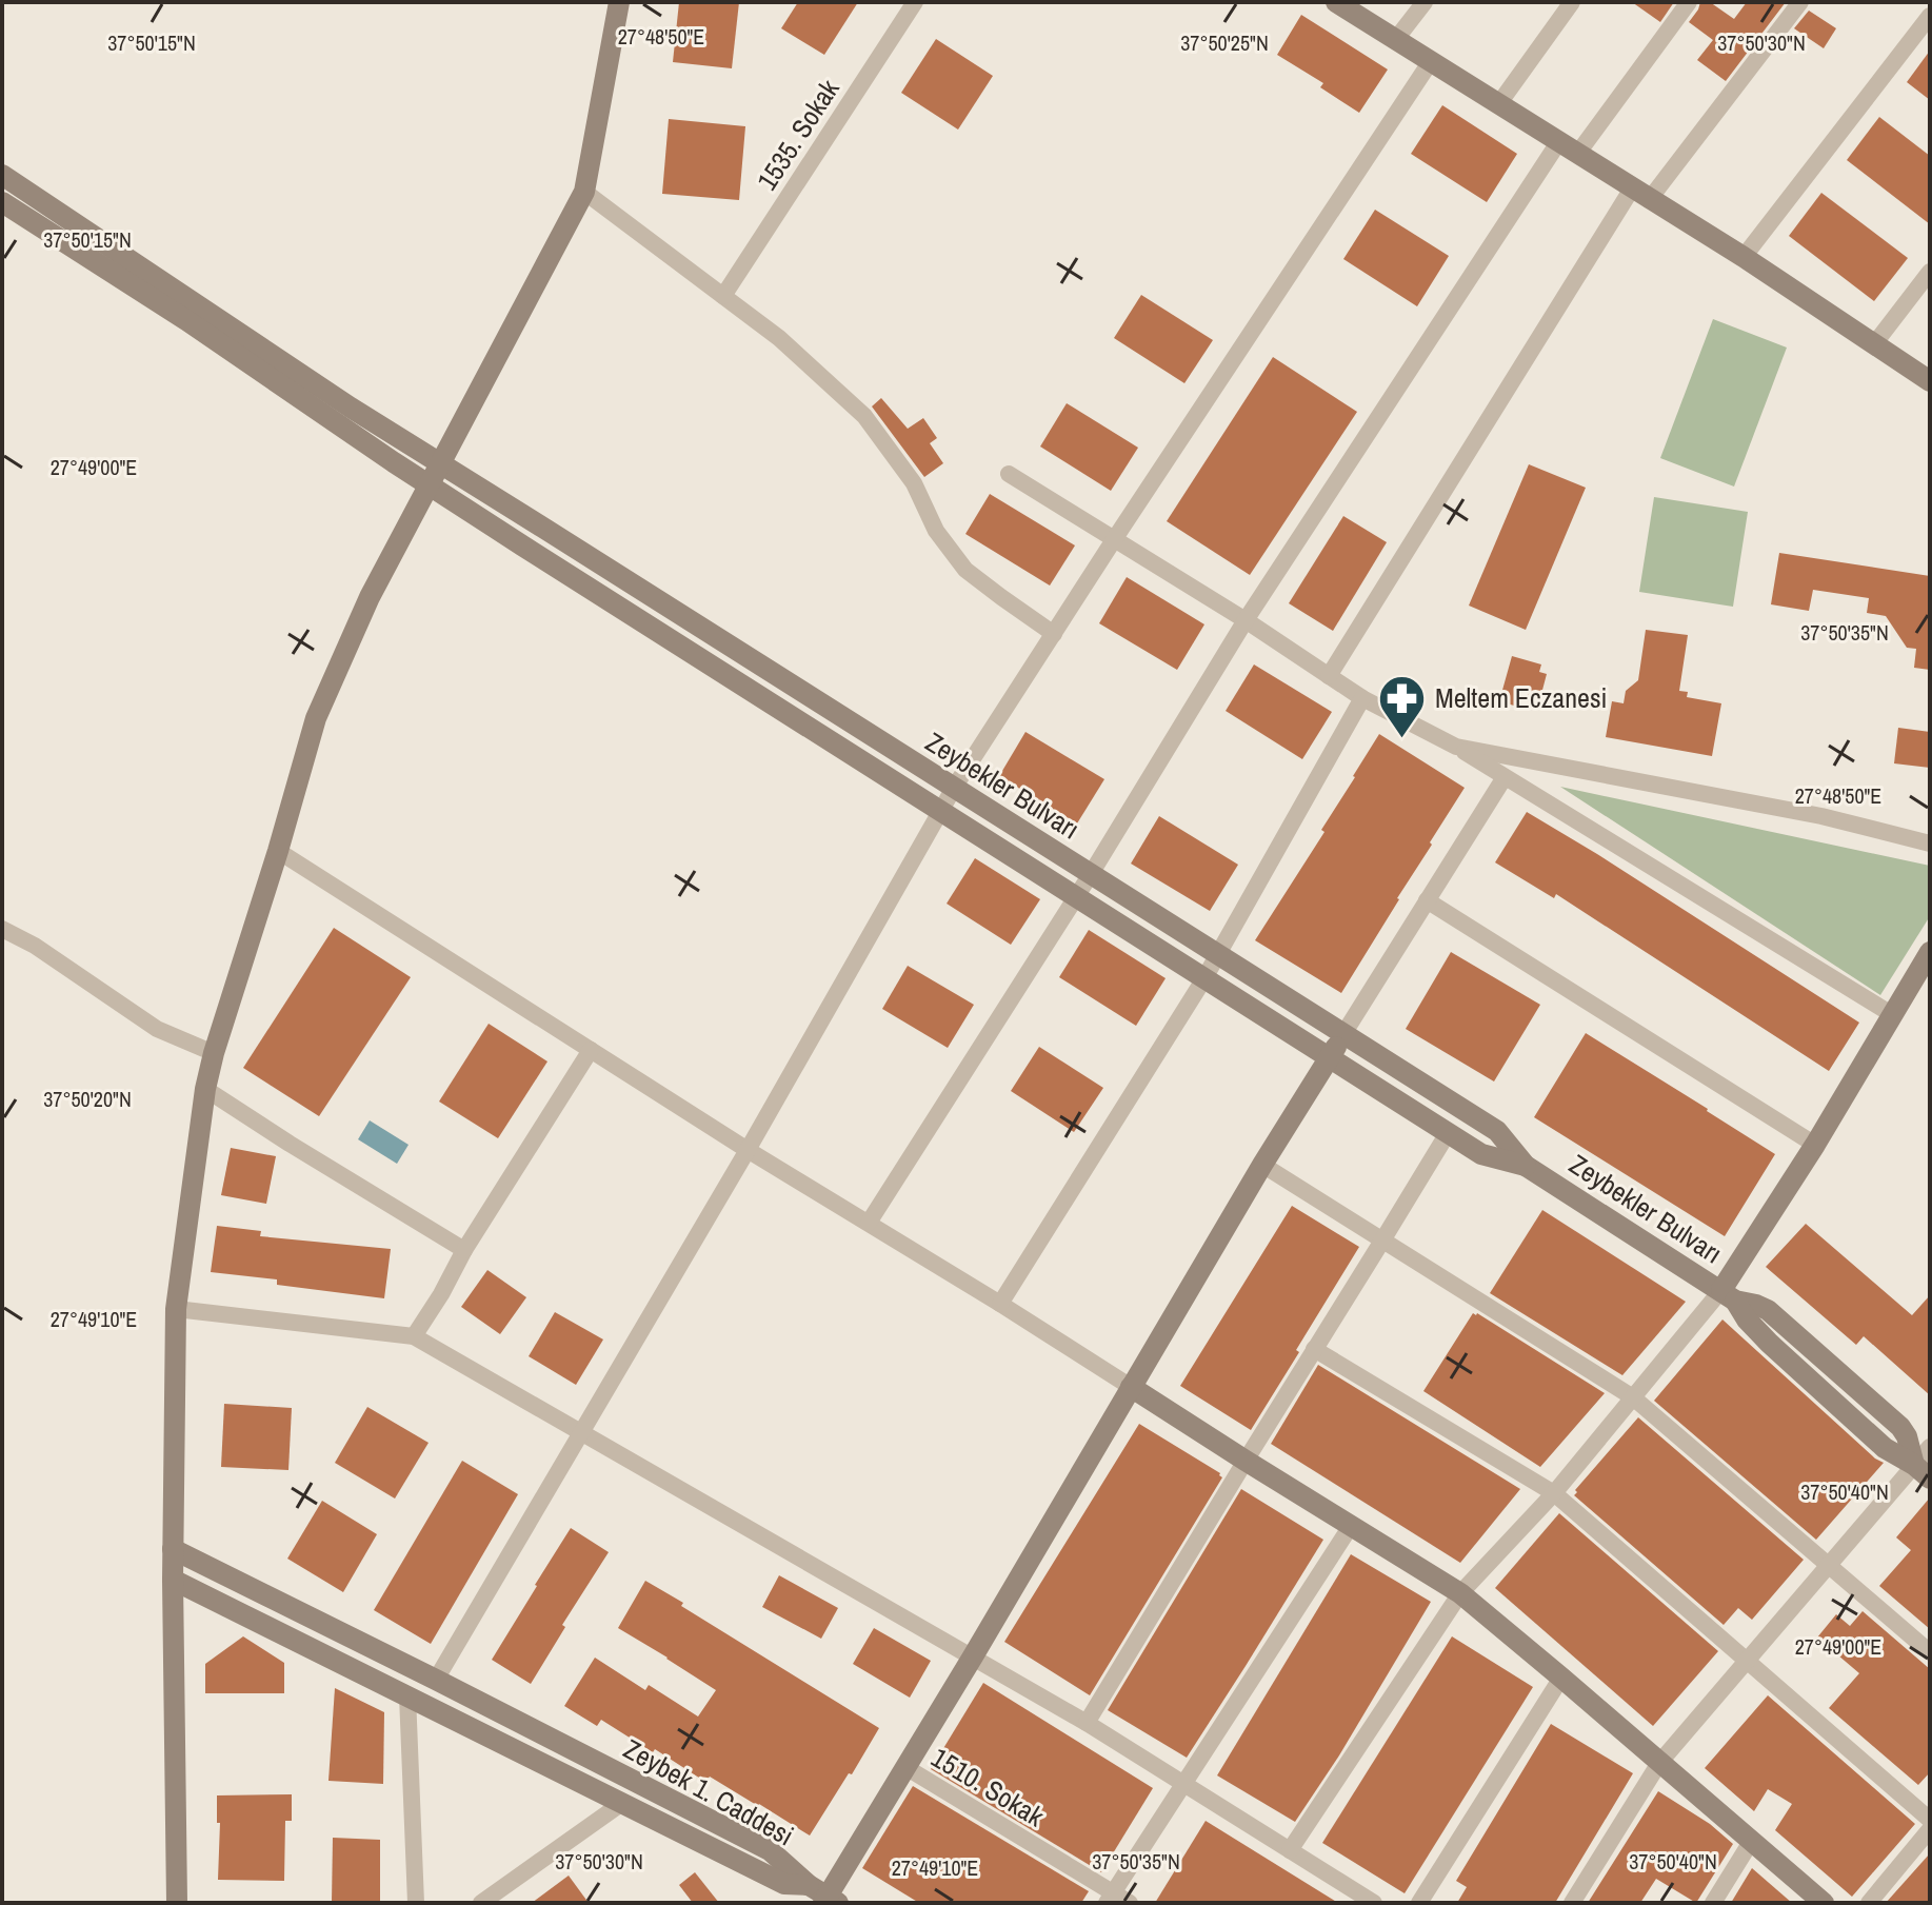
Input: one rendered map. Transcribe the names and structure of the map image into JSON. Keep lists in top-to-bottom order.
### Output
{
  "streets": {
    "street": [
      "1535. Sokak",
      "Zeybekler Bulvarı",
      "1510. Sokak",
      "Zeybek 1. Caddesi"
    ]
  },
  "places": {
    "pharmacy": ["Meltem Eczanesi"]
  },
  "coordinates": [
    "27°48'50\"E",
    "37°50'15\"N",
    "37°50'25\"N",
    "37°50'30\"N",
    "27°49'00\"E",
    "37°50'35\"N",
    "37°50'20\"N",
    "27°49'10\"E",
    "37°50'40\"N"
  ]
}
